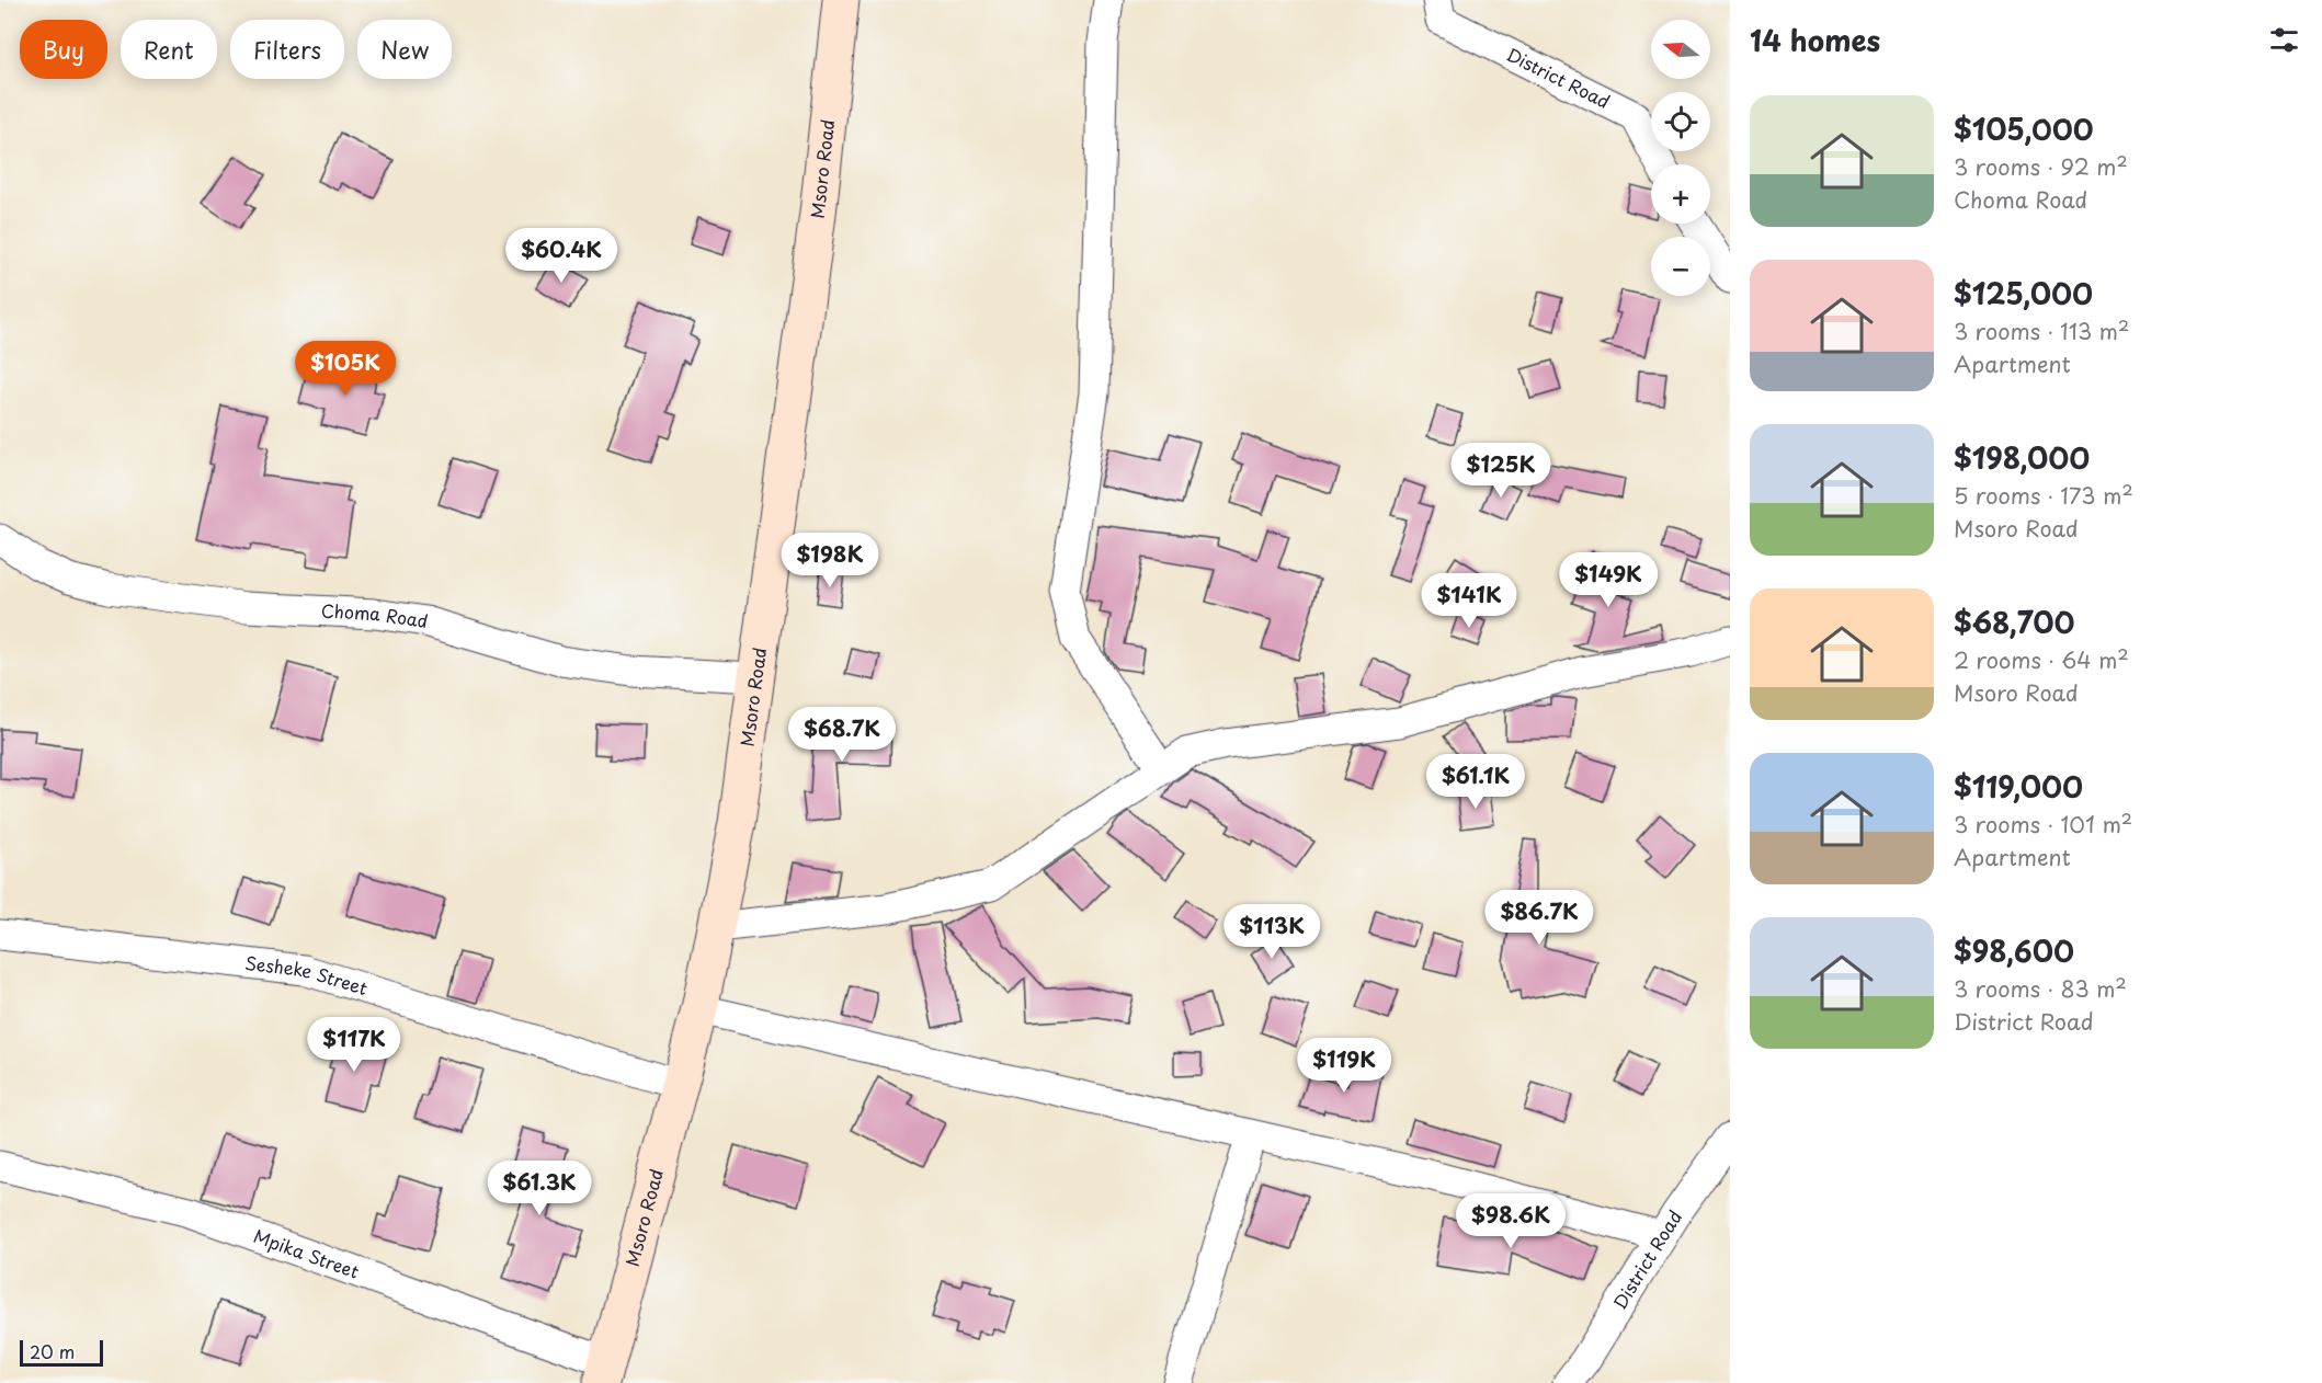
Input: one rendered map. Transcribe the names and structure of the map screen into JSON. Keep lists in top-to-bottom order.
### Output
{
  "streets": {
    "street": [
      "District Road",
      "Msoro Road",
      "Choma Road",
      "Sesheke Street",
      "Mpika Street"
    ]
  },
  "crossings": [
    ["Msoro Road", "Choma Road"],
    ["Msoro Road", "Sesheke Street"],
    ["Msoro Road", "Mpika Street"]
  ],
  "scale_bar": "20 m",
  "north": "left",
  "page": {
    "heading": "14 homes",
    "map_buttons": ["+", "−"],
    "chip": [
      "Buy",
      "Rent",
      "Filters",
      "New"
    ],
    "list": [
      {
        "name": "$105,000",
        "note": "3 rooms · 92 m² · Choma Road"
      },
      {
        "name": "$125,000",
        "note": "3 rooms · 113 m² · Apartment"
      },
      {
        "name": "$198,000",
        "note": "5 rooms · 173 m² · Msoro Road"
      },
      {
        "name": "$68,700",
        "note": "2 rooms · 64 m² · Msoro Road"
      },
      {
        "name": "$119,000",
        "note": "3 rooms · 101 m² · Apartment"
      },
      {
        "name": "$98,600",
        "note": "3 rooms · 83 m² · District Road"
      }
    ],
    "price": [
      "$60.4K",
      "$105K",
      "$125K",
      "$198K",
      "$149K",
      "$141K",
      "$68.7K",
      "$61.1K",
      "$86.7K",
      "$113K",
      "$117K",
      "$119K",
      "$61.3K",
      "$98.6K"
    ],
    "scale": "20 m"
  }
}
